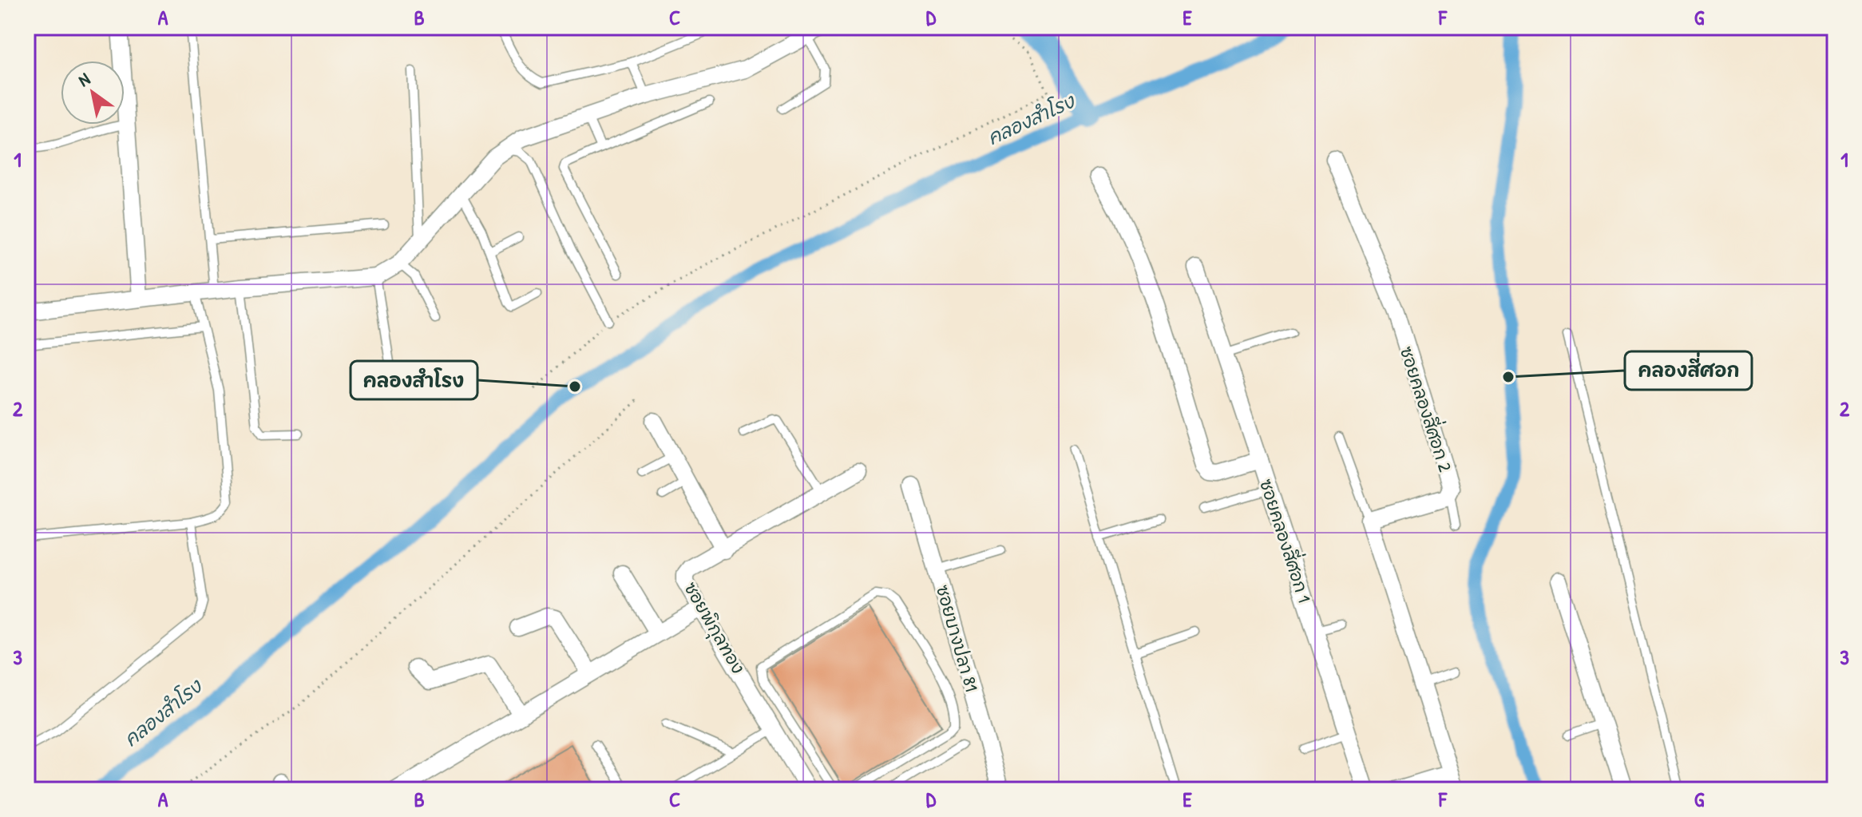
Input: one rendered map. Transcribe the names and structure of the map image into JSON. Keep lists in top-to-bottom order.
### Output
{
  "streets": {
    "street": [
      "ซอยคลองสี่ศอก 2",
      "ซอยคลองสี่ศอก 1",
      "ซอยพิกุลทอง",
      "ซอยบางปลา 81"
    ]
  },
  "water": ["คลองสำโรง"],
  "places": ["คลองสี่ศอก", "คลองสำโรง"],
  "north": "top left",
  "grid": {
    "columns": [
      "A",
      "B",
      "C",
      "D",
      "E",
      "F",
      "G"
    ],
    "rows": ["1", "2", "3"]
  }
}
